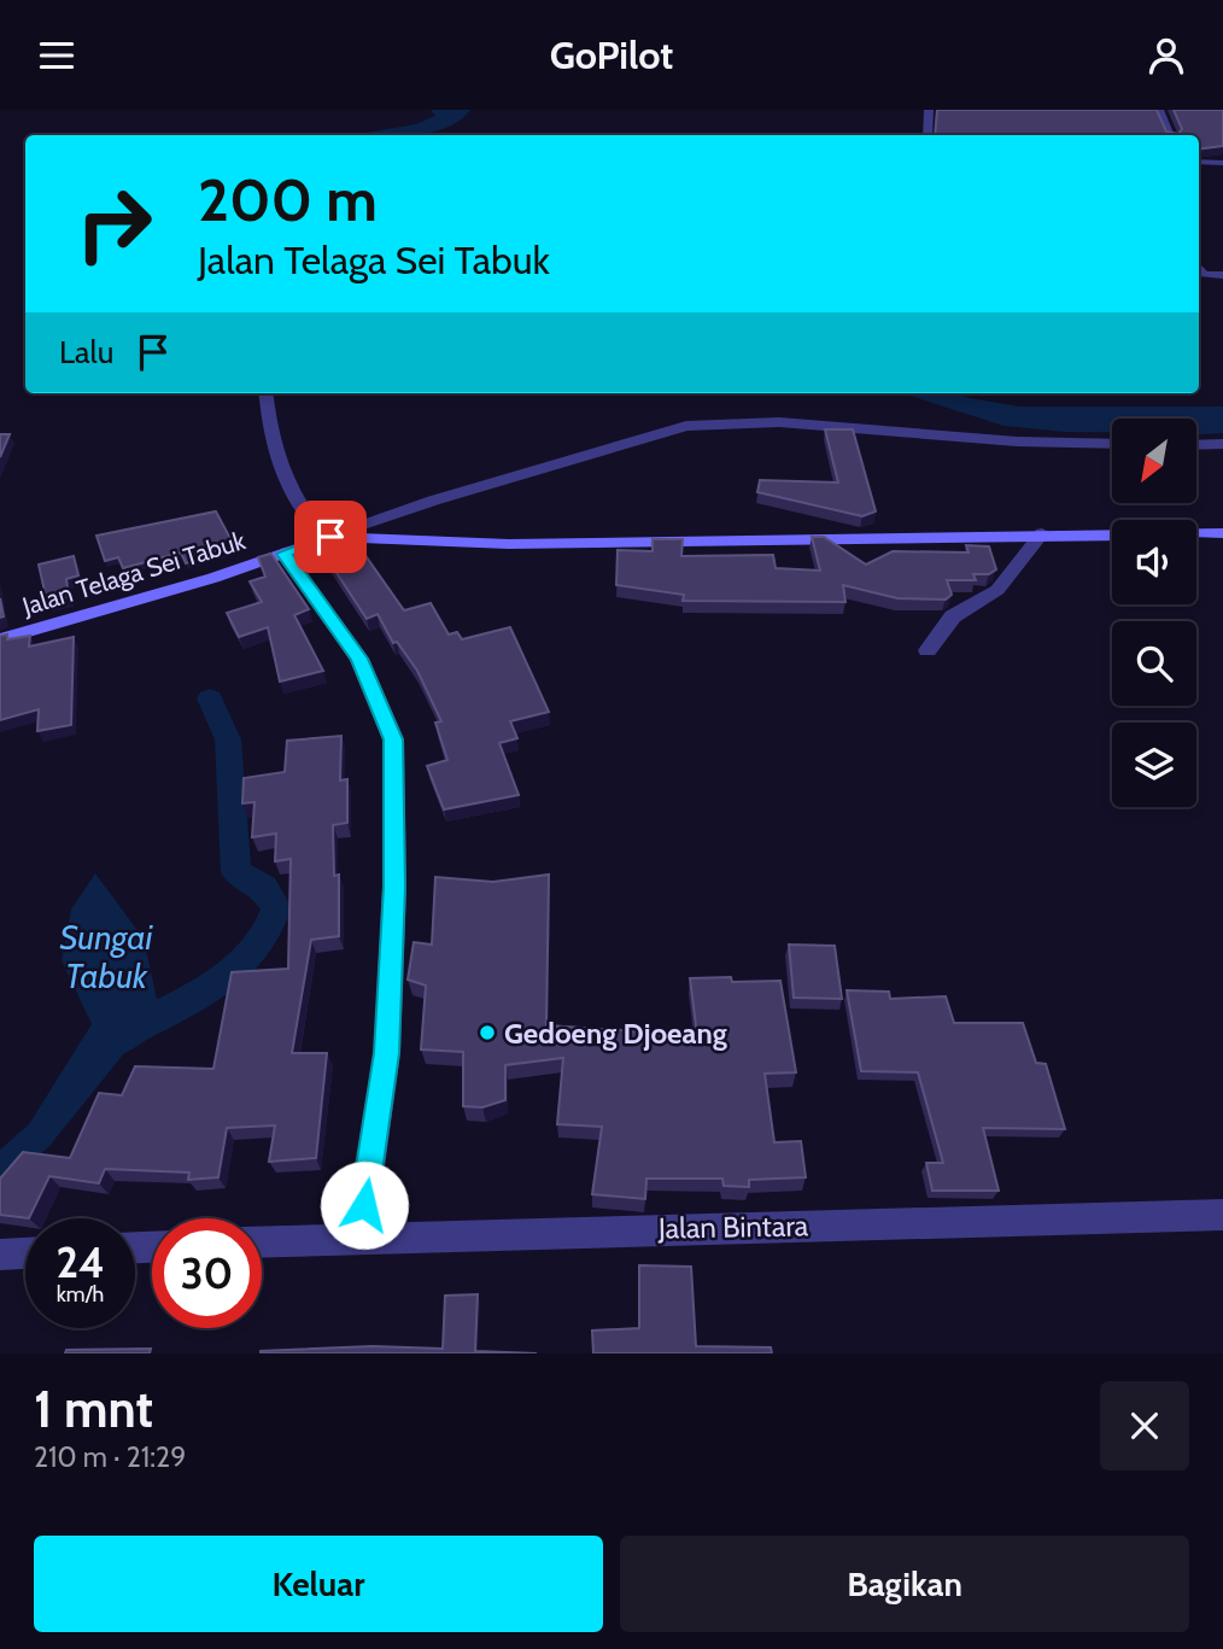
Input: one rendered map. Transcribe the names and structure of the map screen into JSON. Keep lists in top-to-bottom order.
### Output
{
  "streets": {
    "main road": ["Jalan Telaga Sei Tabuk"],
    "street": ["Jalan Bintara"]
  },
  "water": ["Sungai Tabuk"],
  "places": ["Gedoeng Djoeang"],
  "north": "bottom left",
  "page": {
    "header": "GoPilot",
    "turn": ["200 m", "Jalan Telaga Sei Tabuk"],
    "then": "Lalu",
    "speed": "24 km/h",
    "limit": "30",
    "heading": ["1 mnt", "210 m · 21:29"],
    "buttons": ["Keluar", "Bagikan"]
  }
}
